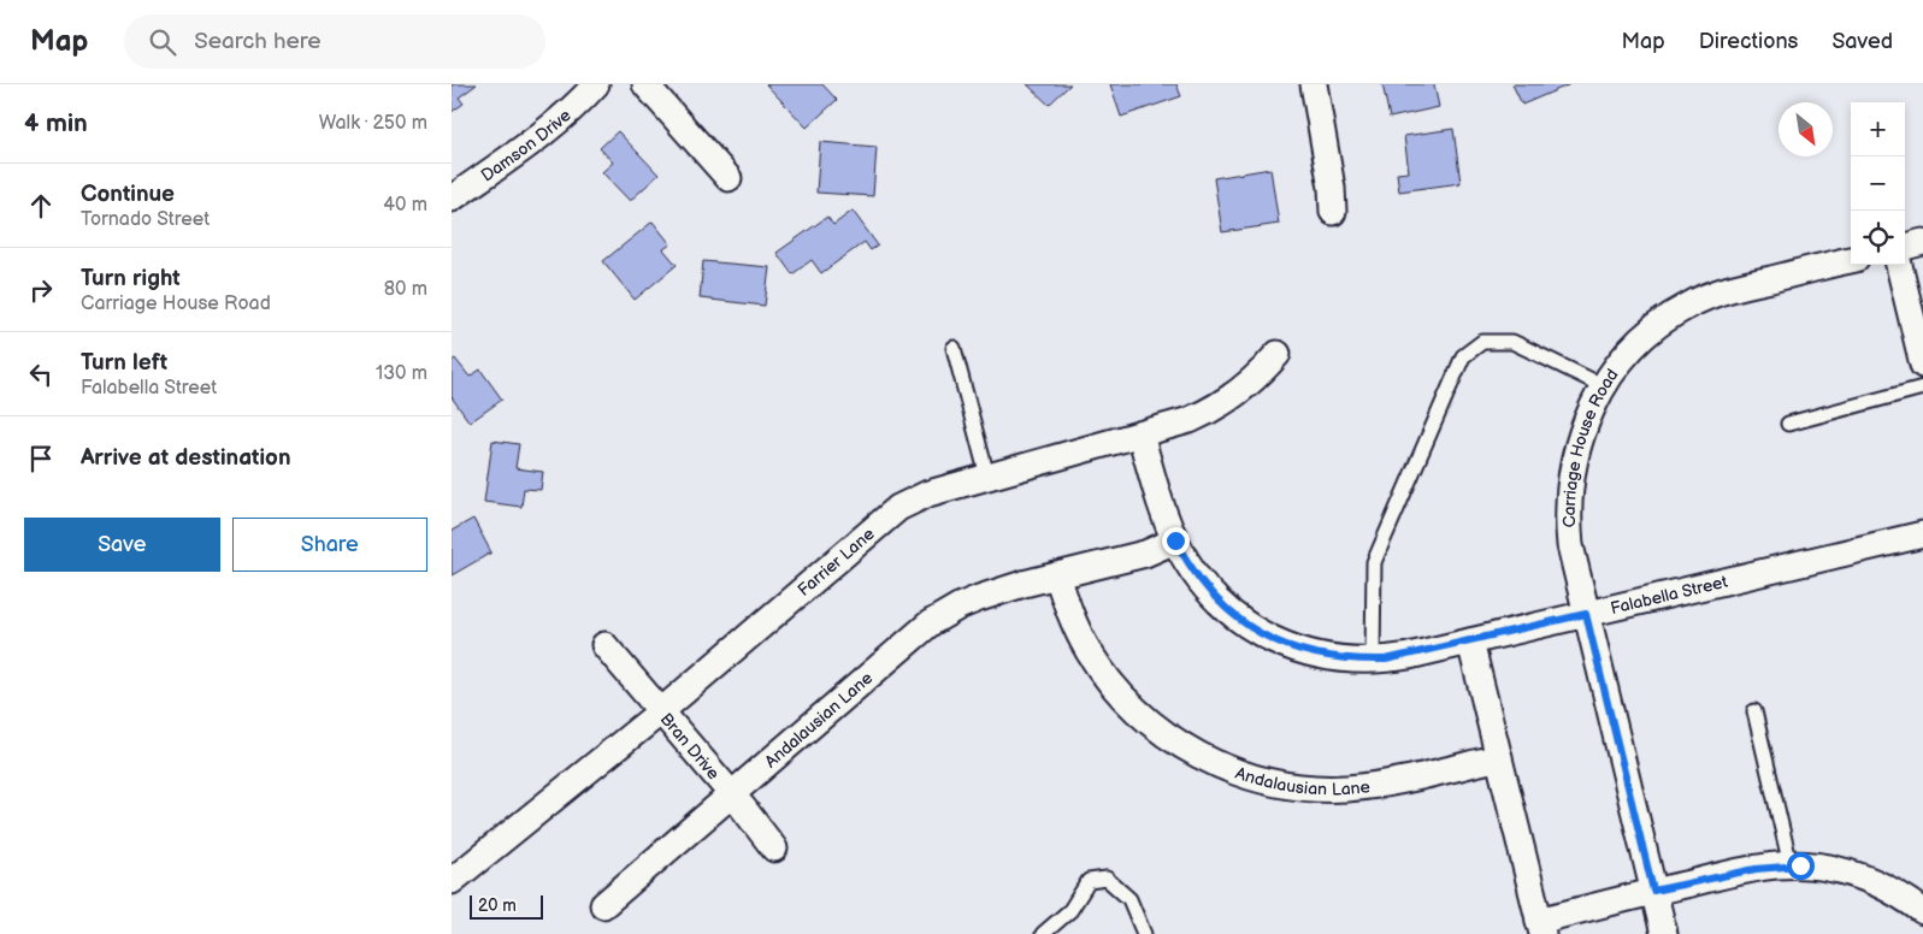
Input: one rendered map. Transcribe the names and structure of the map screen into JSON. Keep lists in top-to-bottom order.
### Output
{
  "streets": {
    "street": [
      "Damson Drive",
      "Carriage House Road",
      "Farrier Lane",
      "Falabella Street",
      "Andalausian Lane",
      "Bran Drive"
    ]
  },
  "crossings": [
    ["Carriage House Road", "Falabella Street"],
    ["Farrier Lane", "Falabella Street"],
    ["Farrier Lane", "Bran Drive"],
    ["Falabella Street", "Andalausian Lane"],
    ["Andalausian Lane", "Bran Drive"]
  ],
  "scale_bar": "20 m",
  "north": "bottom right",
  "page": {
    "header": "Map",
    "search": "Search here",
    "nav": ["Map", "Directions", "Saved"],
    "heading": ["4 min", "Walk · 250 m"],
    "map_buttons": ["+", "−"],
    "list": [
      ["Continue", "Tornado Street", "40 m"],
      ["Turn right", "Carriage House Road", "80 m"],
      ["Turn left", "Falabella Street", "130 m"],
      "Arrive at destination"
    ],
    "buttons": ["Save", "Share"],
    "scale": "20 m"
  }
}
